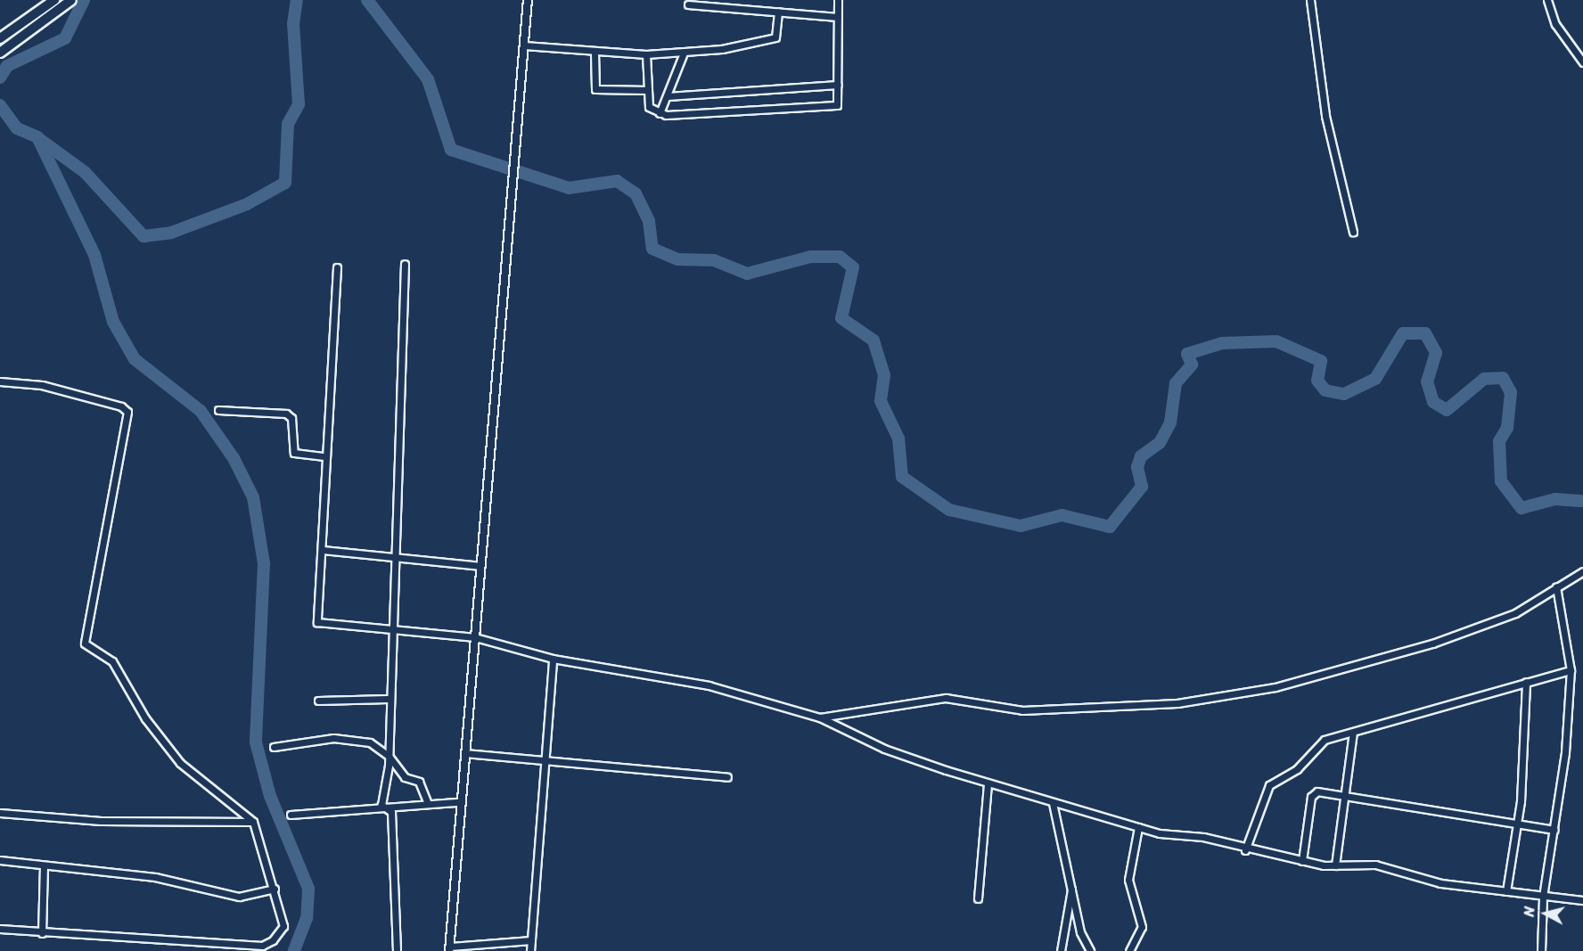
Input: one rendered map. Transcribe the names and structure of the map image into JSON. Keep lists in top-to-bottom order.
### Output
{
  "north": "left"
}
